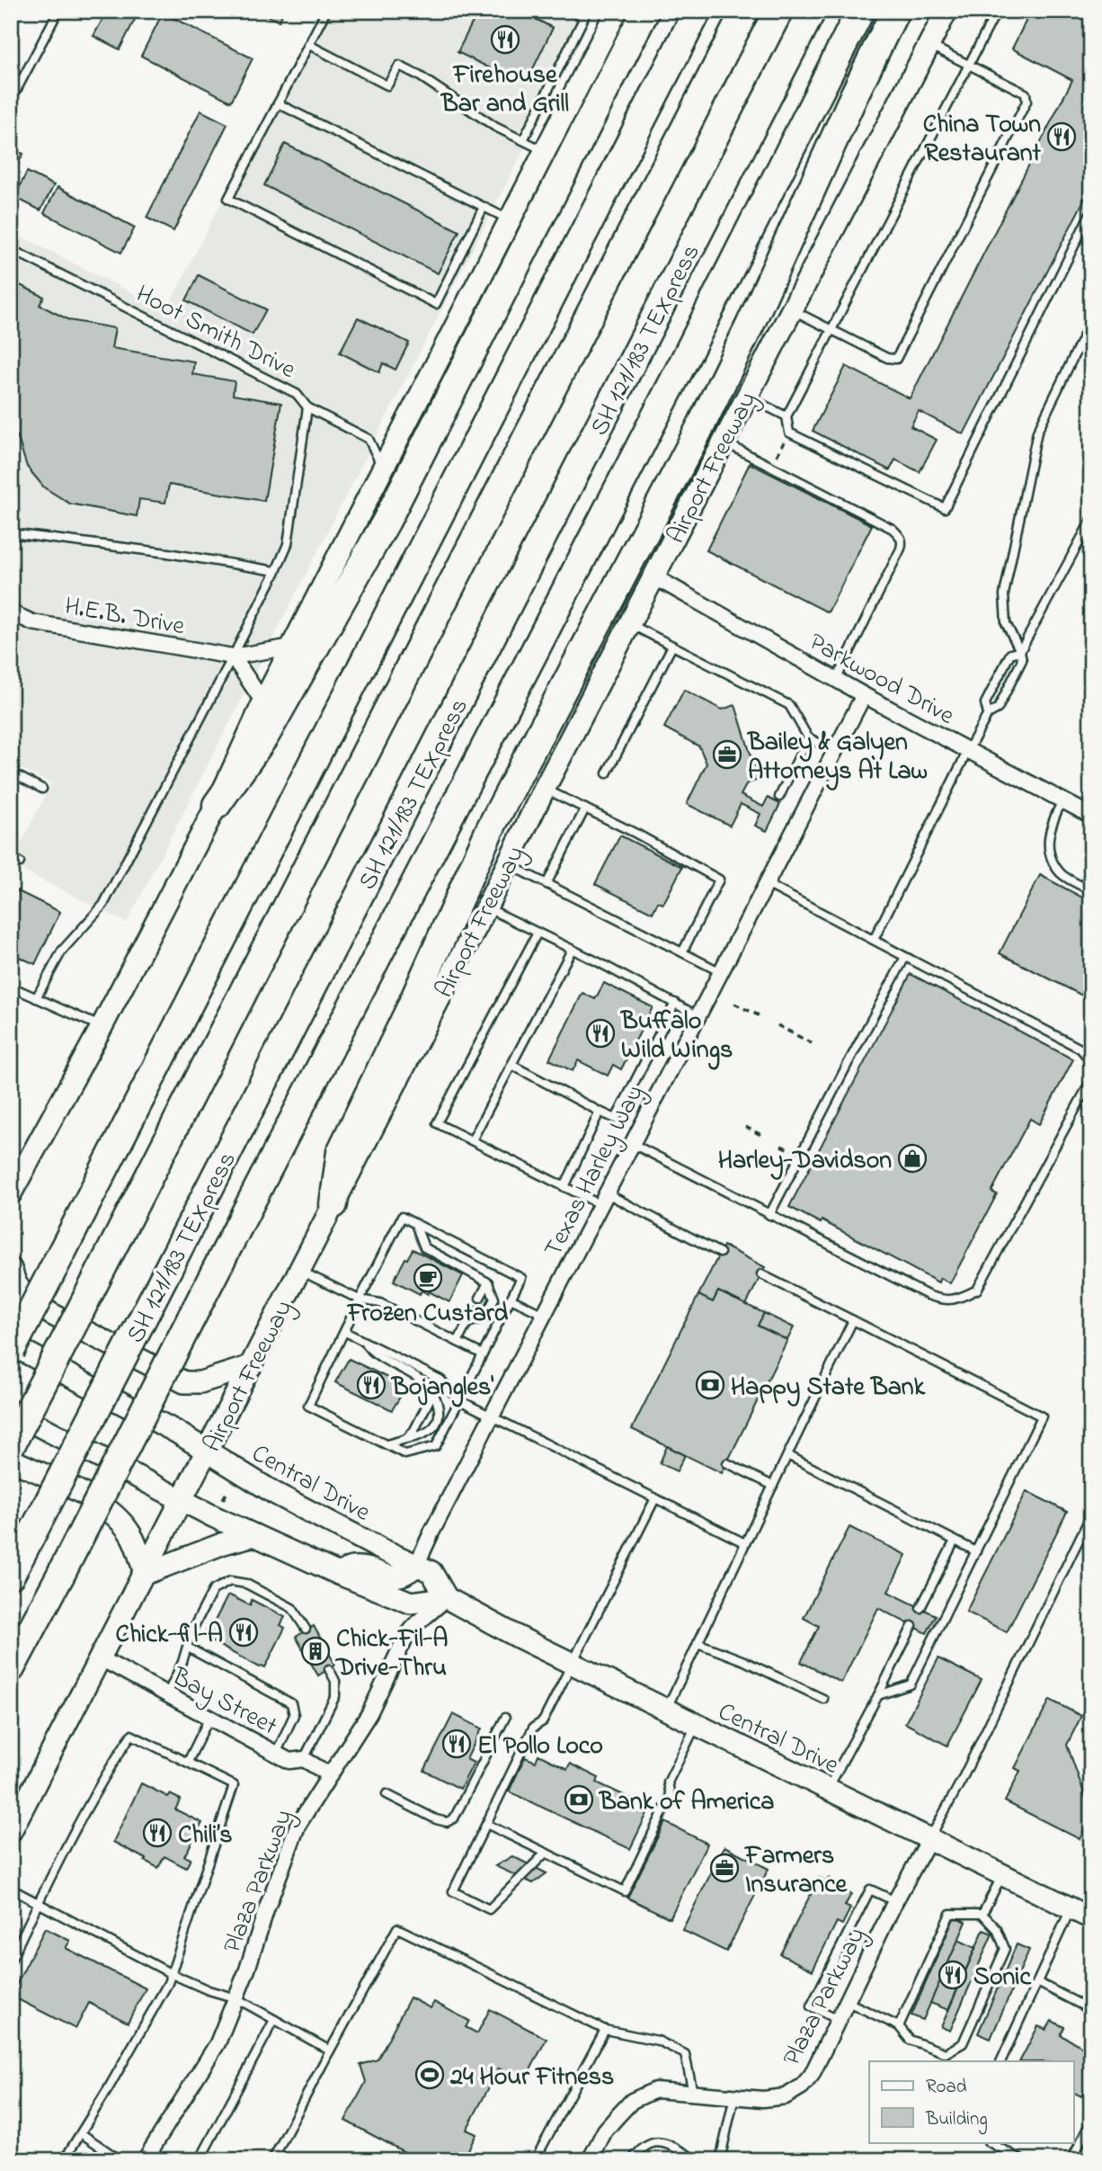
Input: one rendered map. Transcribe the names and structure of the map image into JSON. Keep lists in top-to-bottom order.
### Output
{
  "streets": {
    "highway": ["SH 121/183 TEXpress"],
    "main road": ["Airport Freeway", "Central Drive"],
    "street": [
      "H.E.B. Drive",
      "Parkwood Drive",
      "Texas Harley Way",
      "Bay Street",
      "Plaza Parkway"
    ],
    "lane": ["Hoot Smith Drive"]
  },
  "crossings": [
    ["Airport Freeway", "Parkwood Drive"],
    ["Airport Freeway", "Central Drive"],
    ["Airport Freeway", "Bay Street"],
    ["Parkwood Drive", "Texas Harley Way"],
    ["Texas Harley Way", "Central Drive"],
    ["Central Drive", "Plaza Parkway"],
    ["Bay Street", "Plaza Parkway"]
  ],
  "places": {
    "restaurant": [
      "Firehouse Bar and Grill",
      "China Town Restaurant",
      "Buffalo Wild Wings",
      "Bojangles'",
      "Chick-fil-A",
      "El Pollo Loco",
      "Chili’s",
      "Sonic"
    ],
    "office": ["Bailey & Galyen Attorneys At Law", "Farmers Insurance"],
    "shop": ["Harley-Davidson"],
    "cafe": ["Frozen Custard"],
    "bank": ["Happy State Bank", "Bank of America"],
    "building": ["Chick-Fil-A Drive-Thru"],
    "sports": ["24 Hour Fitness"]
  },
  "legend": ["Road", "Building"]
}
